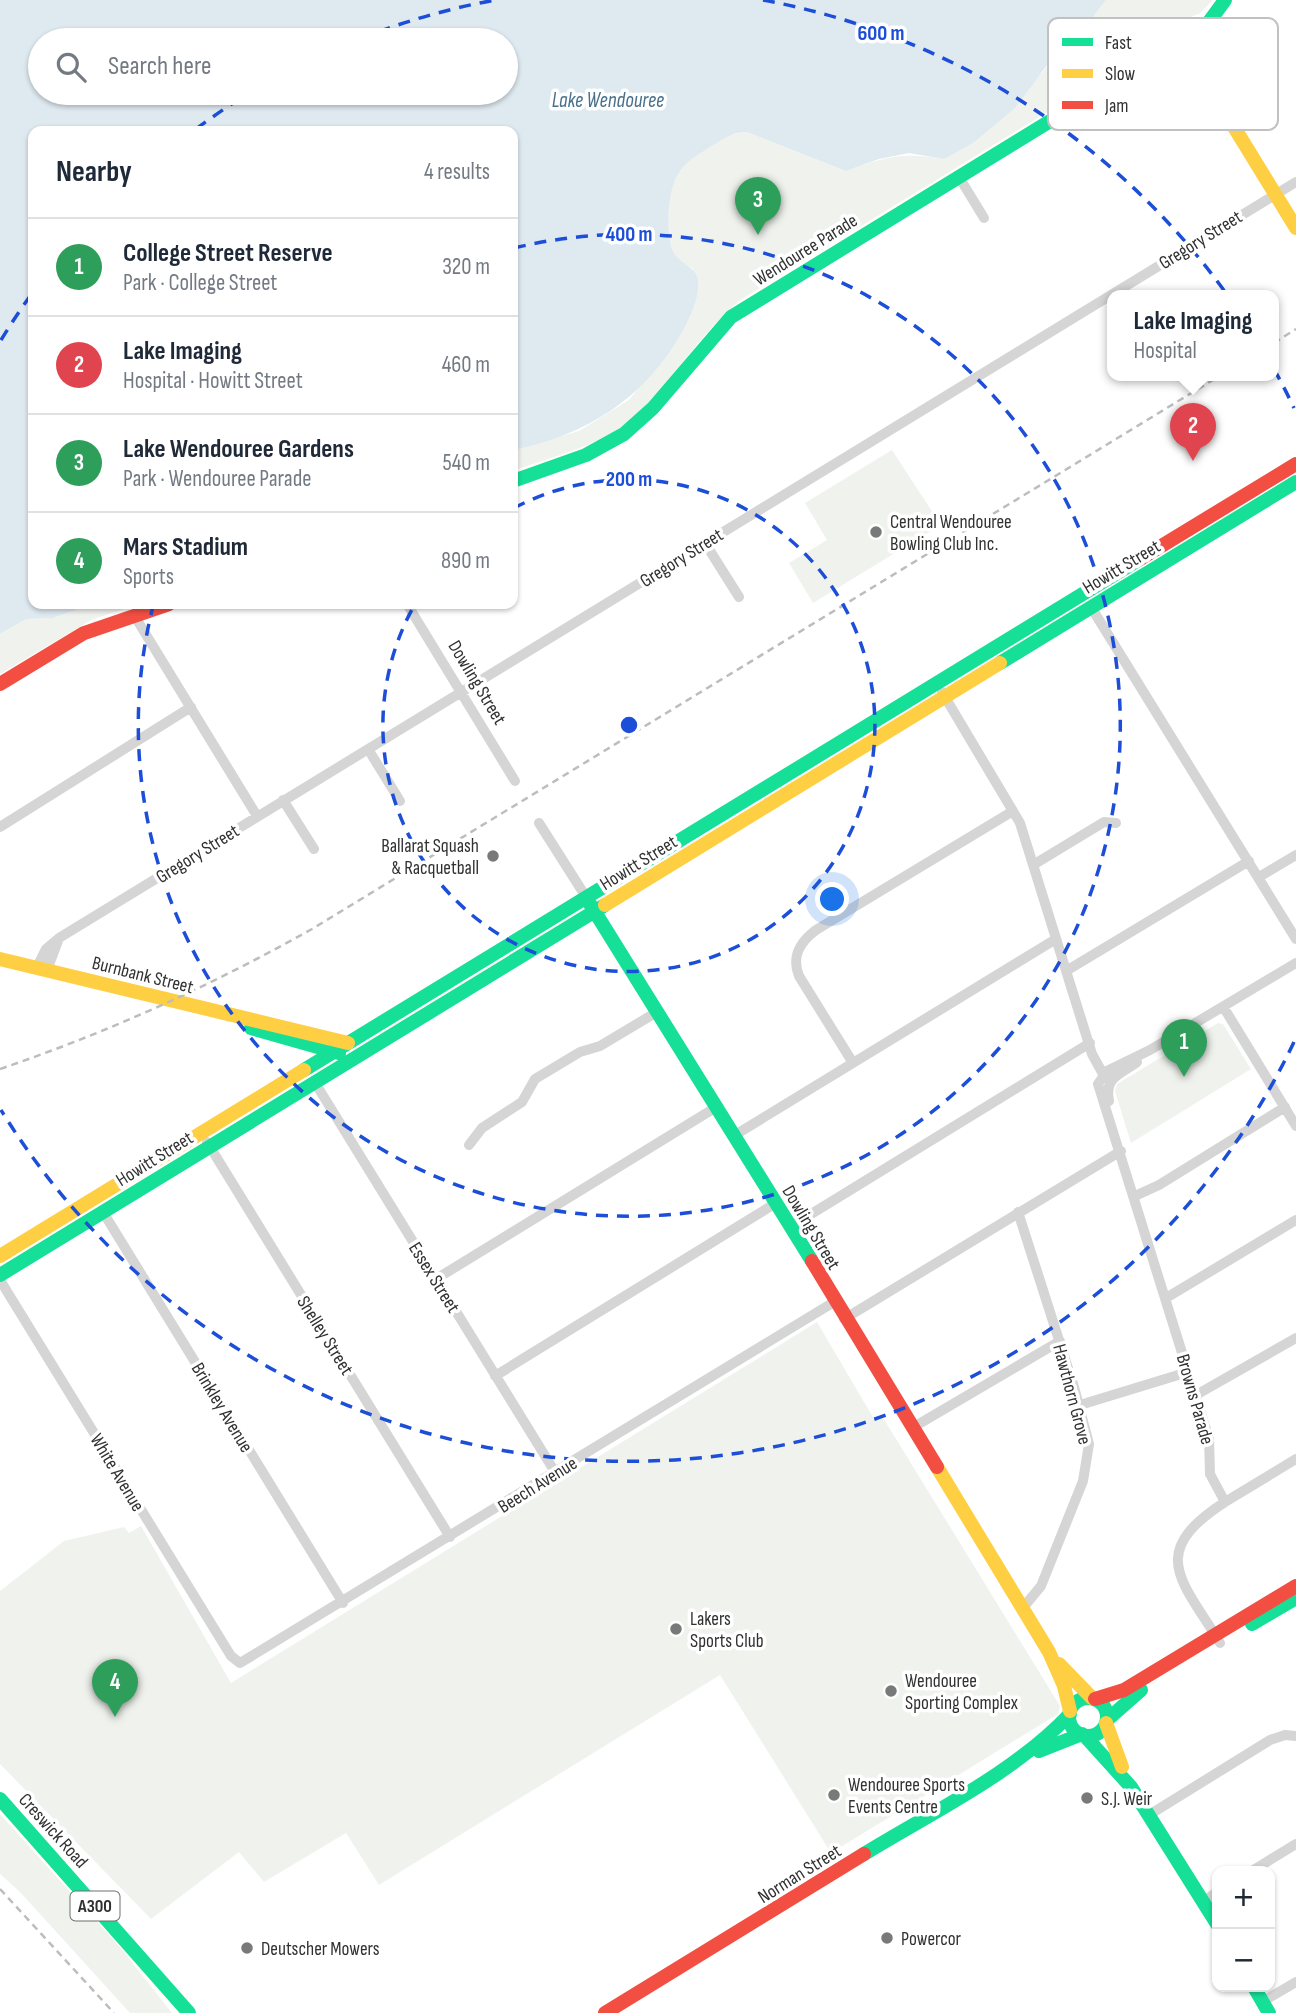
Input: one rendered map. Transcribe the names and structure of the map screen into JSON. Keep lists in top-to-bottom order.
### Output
{
  "streets": {
    "main road": [
      "Wendouree Parade",
      "Howitt Street",
      "Dowling Street",
      "Burnbank Street",
      "Creswick Road",
      "Norman Street",
      "A300"
    ],
    "street": [
      "Gregory Street",
      "Essex Street",
      "Shelley Street",
      "Hawthorn Grove",
      "Browns Parade",
      "Brinkley Avenue",
      "White Avenue",
      "Beech Avenue"
    ]
  },
  "crossings": [
    ["Gregory Street", "Dowling Street"],
    ["Gregory Street", "Burnbank Street"],
    ["Howitt Street", "Dowling Street"],
    ["Howitt Street", "Burnbank Street"],
    ["Howitt Street", "Essex Street"],
    ["Howitt Street", "Shelley Street"],
    ["Howitt Street", "Brinkley Avenue"],
    ["Howitt Street", "White Avenue"],
    ["Dowling Street", "Hawthorn Grove"],
    ["Dowling Street", "Beech Avenue"],
    ["Dowling Street", "Norman Street"],
    ["Essex Street", "Beech Avenue"],
    ["Shelley Street", "Beech Avenue"],
    ["Brinkley Avenue", "Beech Avenue"],
    ["White Avenue", "Beech Avenue"]
  ],
  "water": ["Lake Wendouree"],
  "places": [
    "Central Wendouree Bowling Club Inc.",
    "Ballarat Squash & Racquetball",
    "Lakers Sports Club",
    "Wendouree Sporting Complex",
    "Wendouree Sports Events Centre",
    "S.J. Weir",
    "Powercor",
    "Deutscher Mowers"
  ],
  "legend": ["Fast", "Slow", "Jam"],
  "page": {
    "search": "Search here",
    "heading": ["Nearby", "4 results"],
    "pins": [
      "3",
      "2",
      "1",
      "4"
    ],
    "list": [
      {
        "mark": "1",
        "name": "College Street Reserve",
        "note": "Park · College Street",
        "value": "320 m"
      },
      {
        "mark": "2",
        "name": "Lake Imaging",
        "note": "Hospital · Howitt Street",
        "value": "460 m"
      },
      {
        "mark": "3",
        "name": "Lake Wendouree Gardens",
        "note": "Park · Wendouree Parade",
        "value": "540 m"
      },
      {
        "mark": "4",
        "name": "Mars Stadium",
        "note": "Sports",
        "value": "890 m"
      }
    ],
    "popup": ["Lake Imaging", "Hospital"],
    "map_buttons": ["+", "−"]
  },
  "rings": ["600 m", "400 m", "200 m"]
}
